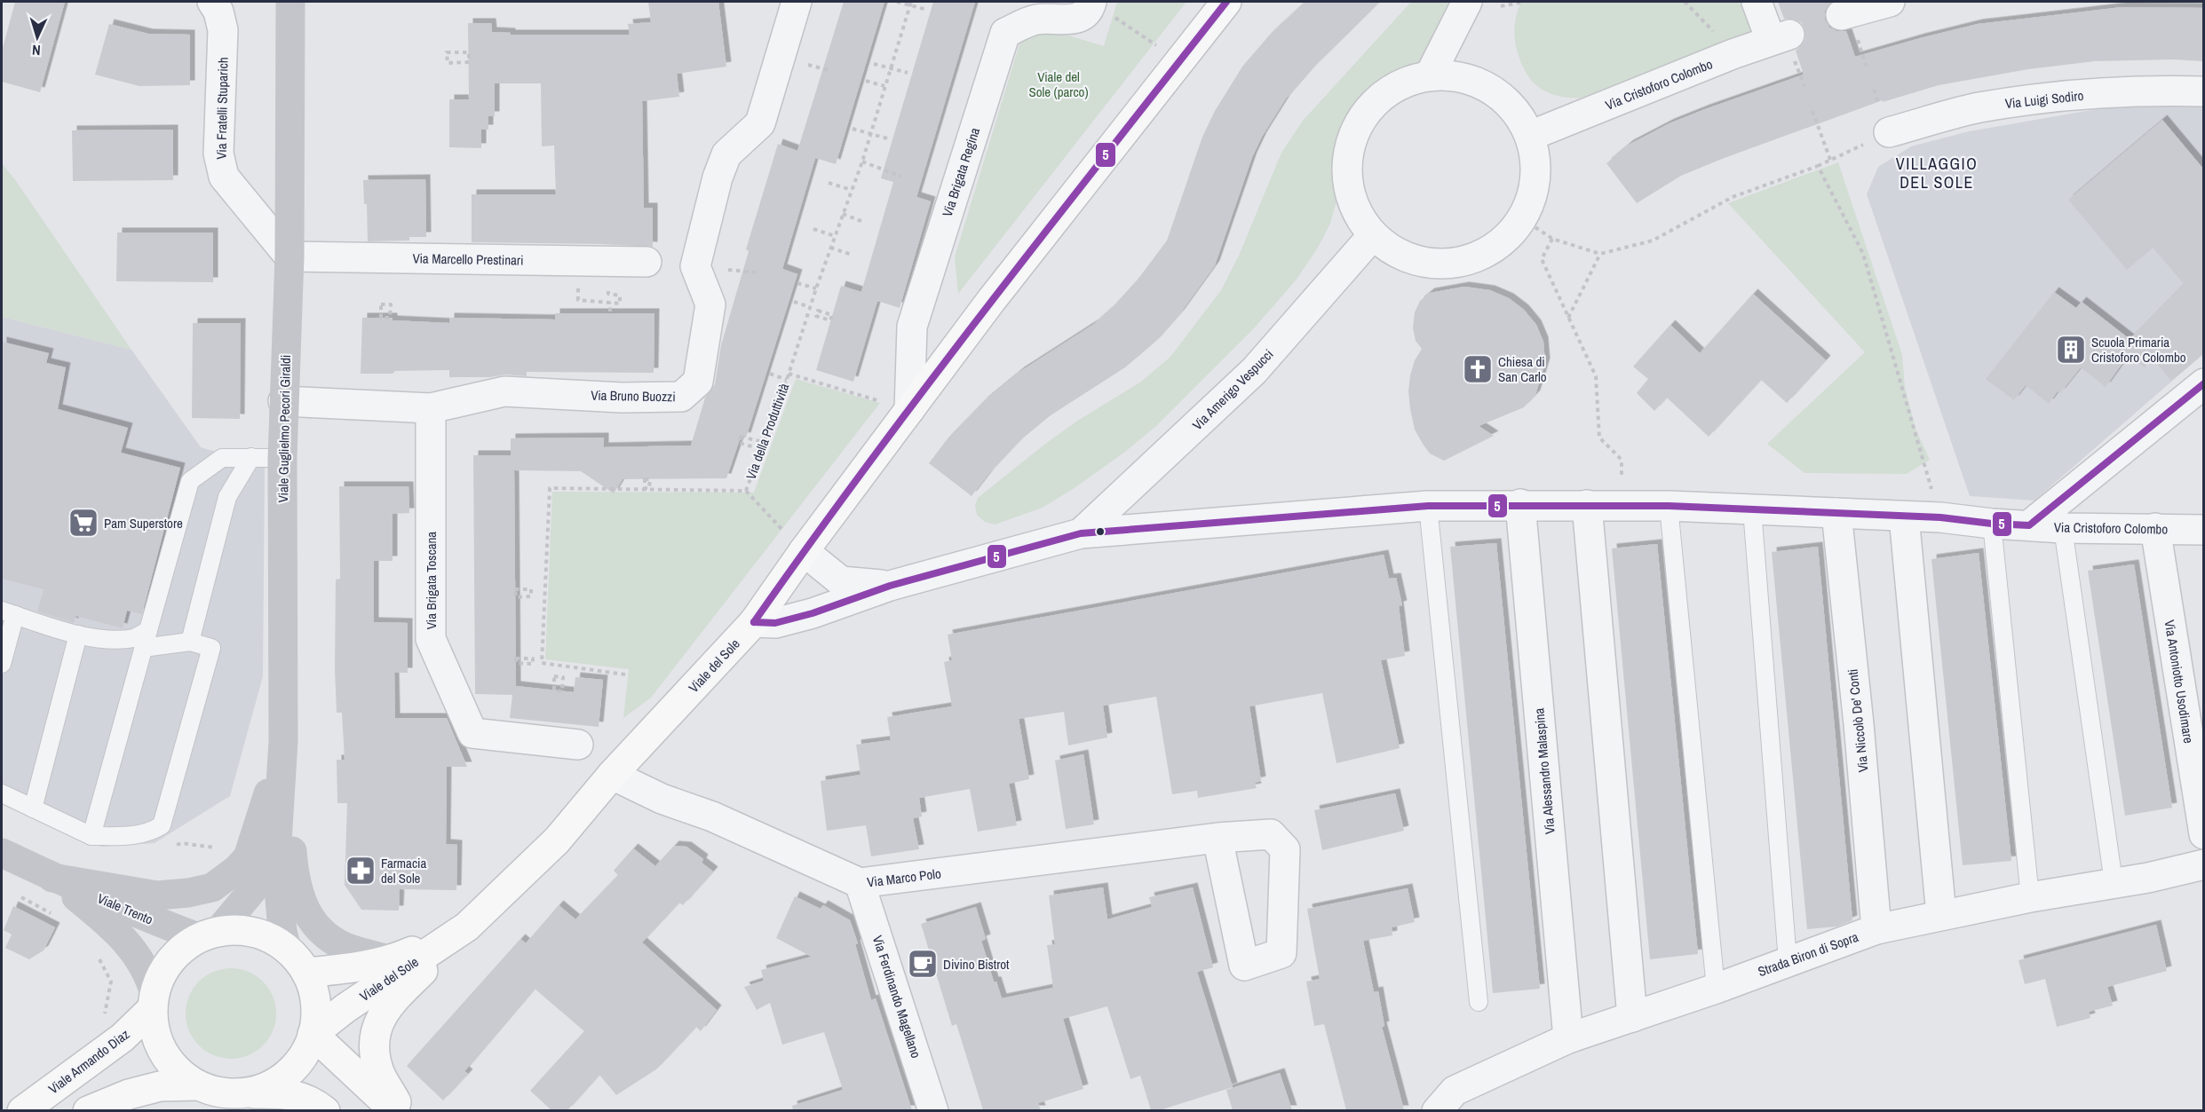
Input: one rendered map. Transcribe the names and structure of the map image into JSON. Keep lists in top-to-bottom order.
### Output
{
  "streets": {
    "main road": ["Viale del Sole", "Viale Armando Diaz"],
    "street": [
      "Via Cristoforo Colombo",
      "Via Luigi Sodiro",
      "Via Fratelli Stuparich",
      "Via Brigata Regina",
      "Via Marcello Prestinari",
      "Via Amerigo Vespucci",
      "Via Bruno Buozzi",
      "Viale Guglielmo Pecori Giraldi",
      "Via Brigata Toscana",
      "Via Antoniotto Usodimare",
      "Via Niccolò De' Conti",
      "Via Alessandro Malaspina",
      "Via Marco Polo",
      "Viale Trento",
      "Strada Biron di Sopra",
      "Via Ferdinando Magellano"
    ],
    "path": ["Via della Produttività"]
  },
  "crossings": [
    ["Via Cristoforo Colombo", "Via Amerigo Vespucci"],
    ["Via Cristoforo Colombo", "Viale del Sole"],
    ["Via Cristoforo Colombo", "Via Antoniotto Usodimare"],
    ["Via Cristoforo Colombo", "Via Niccolò De' Conti"],
    ["Via Cristoforo Colombo", "Via Alessandro Malaspina"],
    ["Via Fratelli Stuparich", "Via Marcello Prestinari"],
    ["Via Fratelli Stuparich", "Viale Guglielmo Pecori Giraldi"],
    ["Via Brigata Regina", "Viale del Sole"],
    ["Via Marcello Prestinari", "Viale Guglielmo Pecori Giraldi"],
    ["Via Bruno Buozzi", "Viale Guglielmo Pecori Giraldi"],
    ["Via Bruno Buozzi", "Via Brigata Toscana"],
    ["Viale Guglielmo Pecori Giraldi", "Viale del Sole"],
    ["Viale Guglielmo Pecori Giraldi", "Viale Trento"],
    ["Viale Guglielmo Pecori Giraldi", "Viale Armando Diaz"],
    ["Viale del Sole", "Via Marco Polo"],
    ["Viale del Sole", "Viale Trento"],
    ["Viale del Sole", "Viale Armando Diaz"],
    ["Via Niccolò De' Conti", "Strada Biron di Sopra"],
    ["Via Alessandro Malaspina", "Strada Biron di Sopra"],
    ["Via Marco Polo", "Via Ferdinando Magellano"],
    ["Viale Trento", "Viale Armando Diaz"]
  ],
  "districts": ["VILLAGGIO DEL SOLE"],
  "parks": ["Viale del Sole (parco)"],
  "places": {
    "building": ["Scuola Primaria Cristoforo Colombo"],
    "church": ["Chiesa di San Carlo"],
    "supermarket": ["Pam Superstore"],
    "pharmacy": ["Farmacia del Sole"],
    "cafe": ["Divino Bistrot"]
  },
  "lines": ["transit line 5"],
  "north": "bottom"
}
